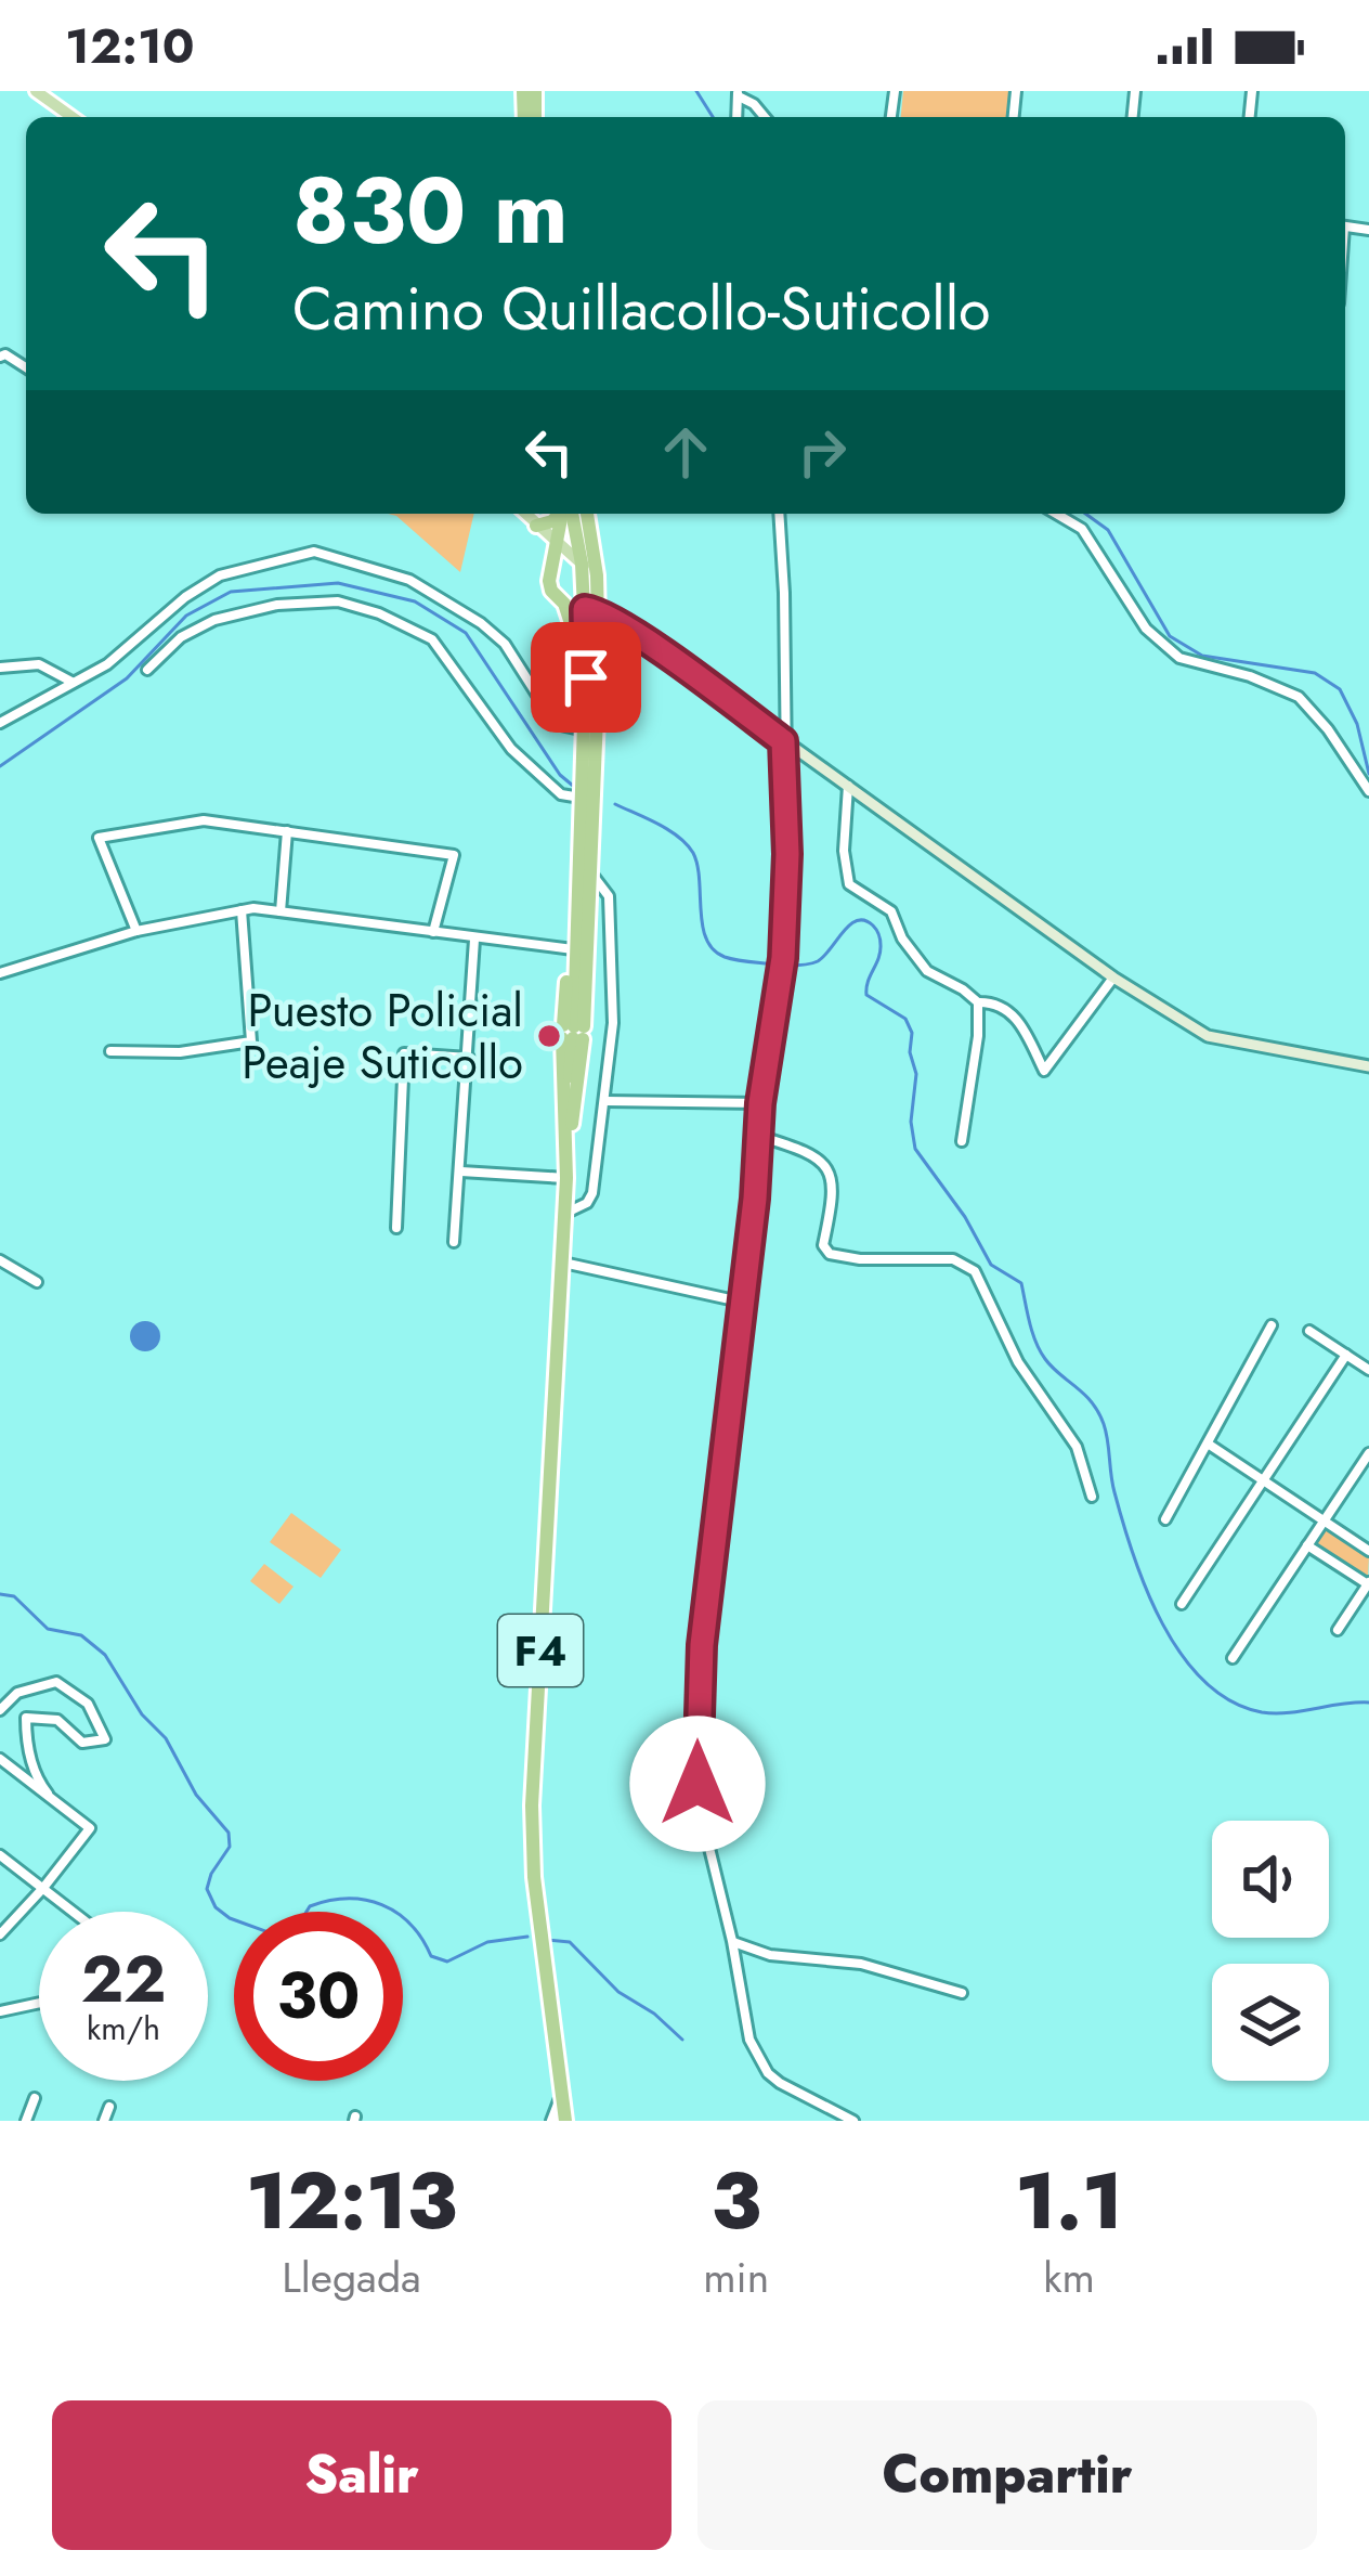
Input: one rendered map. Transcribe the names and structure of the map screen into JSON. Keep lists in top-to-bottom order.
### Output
{
  "streets": {
    "highway": ["F4"]
  },
  "places": ["Puesto Policial Peaje Suticollo"],
  "page": {
    "status": "12:10",
    "turn": ["830 m", "Camino Quillacollo-Suticollo"],
    "speed": "22 km/h",
    "limit": "30",
    "eta": [
      "12:13",
      "Llegada",
      "3",
      "min",
      "1.1",
      "km"
    ],
    "buttons": ["Salir", "Compartir"]
  }
}
